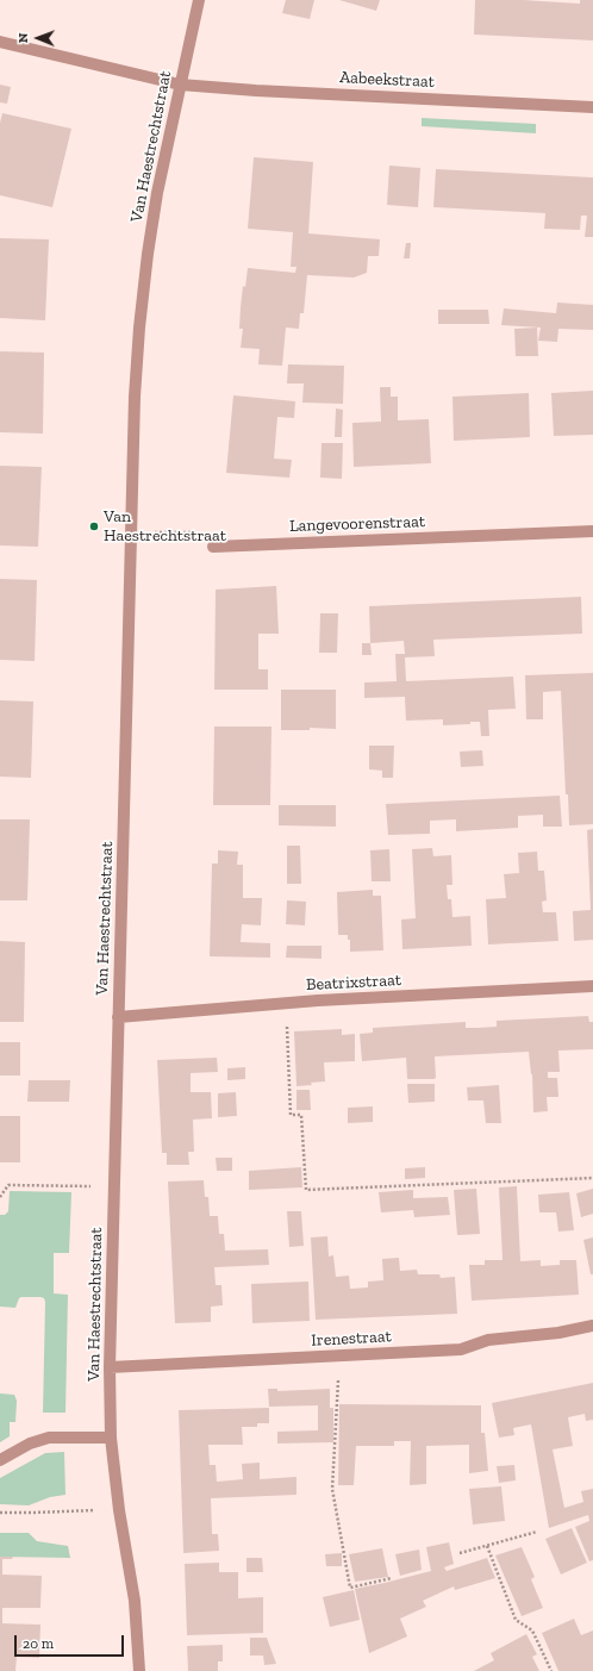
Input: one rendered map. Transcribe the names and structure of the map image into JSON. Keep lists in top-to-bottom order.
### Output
{
  "streets": {
    "street": [
      "Aabeekstraat",
      "Van Haestrechtstraat",
      "Langevoorenstraat",
      "Beatrixstraat",
      "Irenestraat"
    ]
  },
  "crossings": [
    ["Aabeekstraat", "Van Haestrechtstraat"],
    ["Van Haestrechtstraat", "Beatrixstraat"],
    ["Van Haestrechtstraat", "Irenestraat"]
  ],
  "places": ["Van Haestrechtstraat"],
  "scale_bar": "20 m",
  "north": "left"
}
